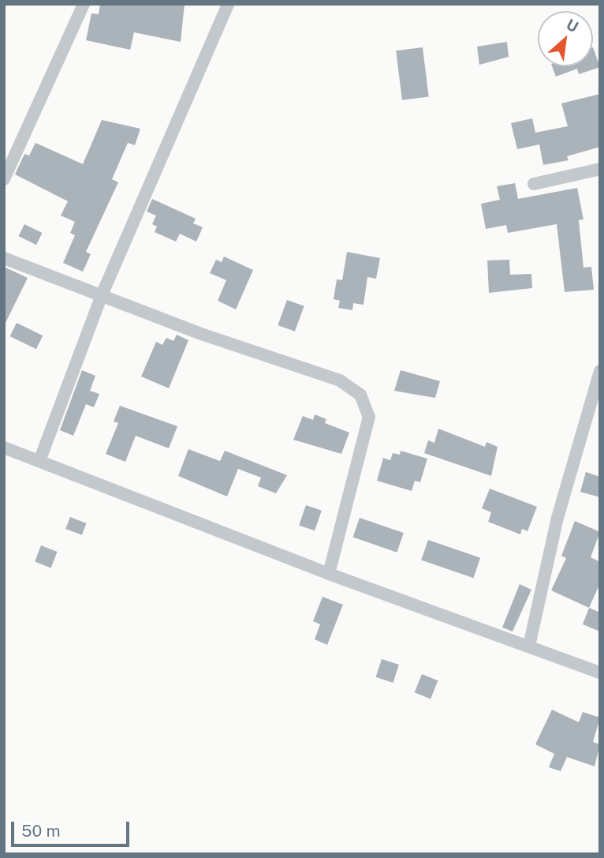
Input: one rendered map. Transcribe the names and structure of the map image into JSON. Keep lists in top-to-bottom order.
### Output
{
  "scale_bar": "50 m",
  "north": "top right"
}
